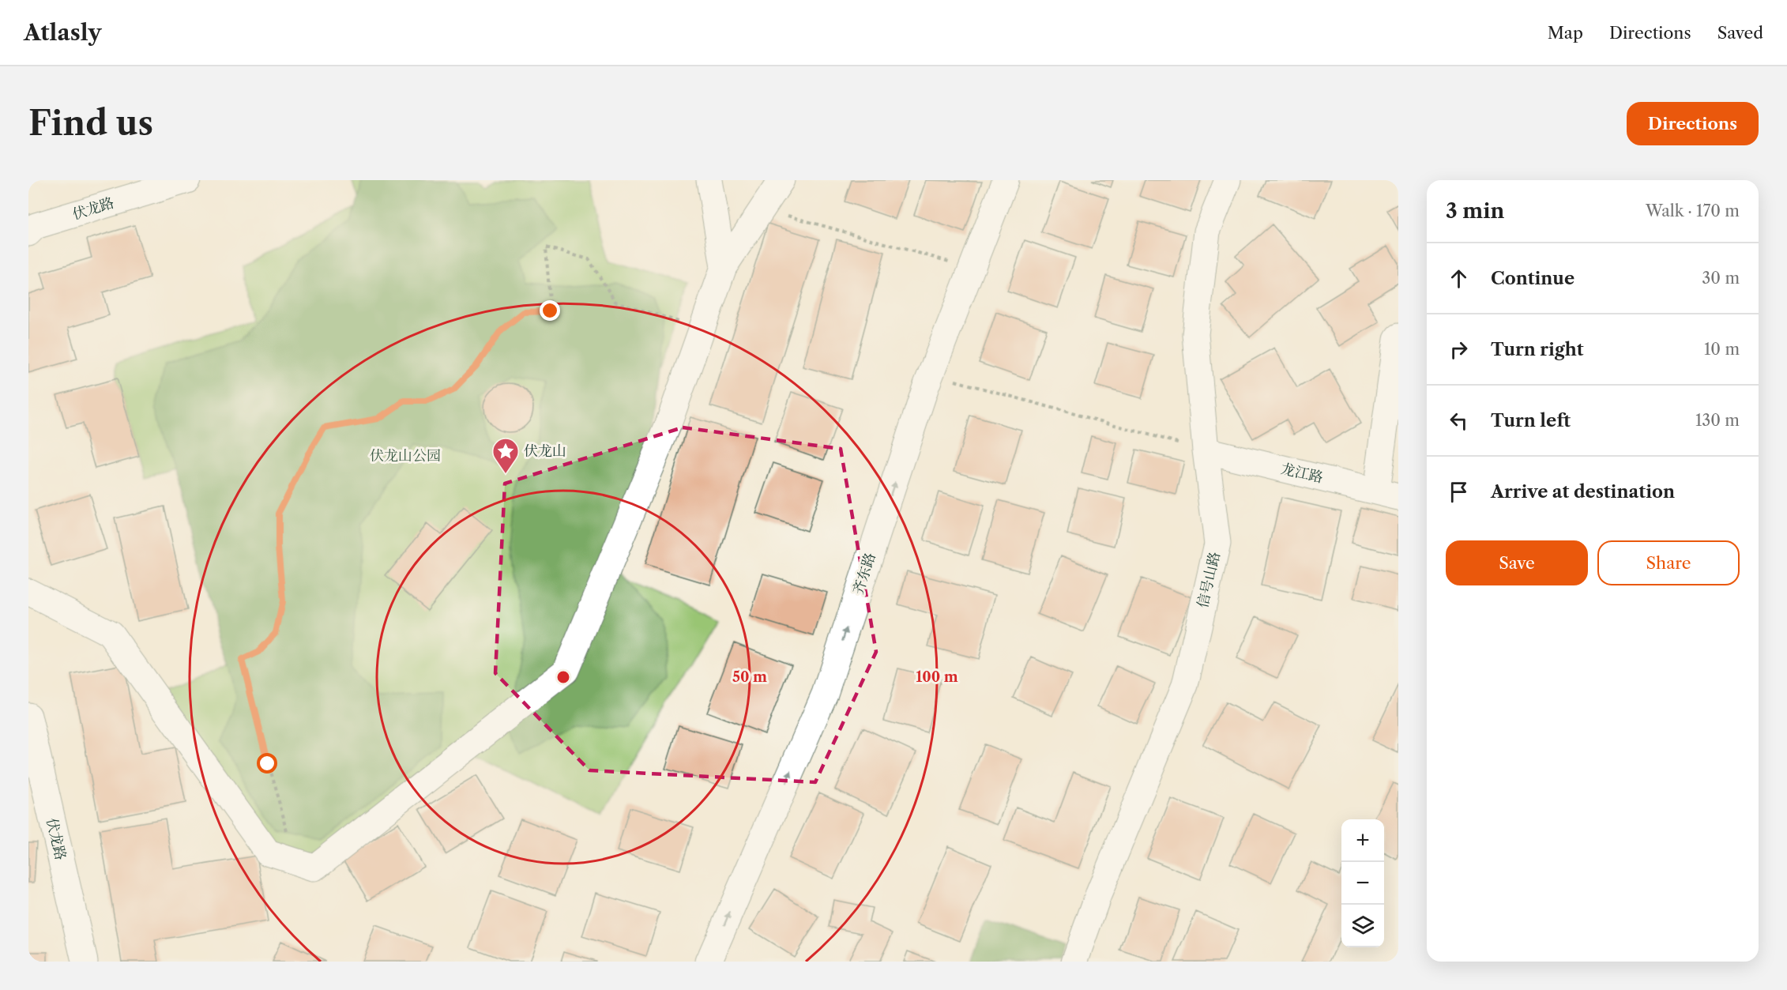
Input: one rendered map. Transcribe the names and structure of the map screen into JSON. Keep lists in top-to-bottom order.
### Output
{
  "streets": {
    "street": [
      "伏龙路",
      "龙江路",
      "齐东路",
      "信号山路"
    ]
  },
  "crossings": [
    ["龙江路", "信号山路"]
  ],
  "one_way": ["齐东路"],
  "parks": ["伏龙山公园"],
  "places": {
    "place": ["伏龙山"]
  },
  "page": {
    "header": "Atlasly",
    "nav": ["Map", "Directions", "Saved"],
    "buttons": [
      "Directions",
      ["Save", "Share"]
    ],
    "title": "Find us",
    "heading": ["3 min", "Walk · 170 m"],
    "list": [
      ["Continue", "30 m"],
      ["Turn right", "10 m"],
      ["Turn left", "130 m"],
      "Arrive at destination"
    ],
    "map_buttons": ["+", "−"]
  },
  "rings": ["50 m", "100 m"]
}
